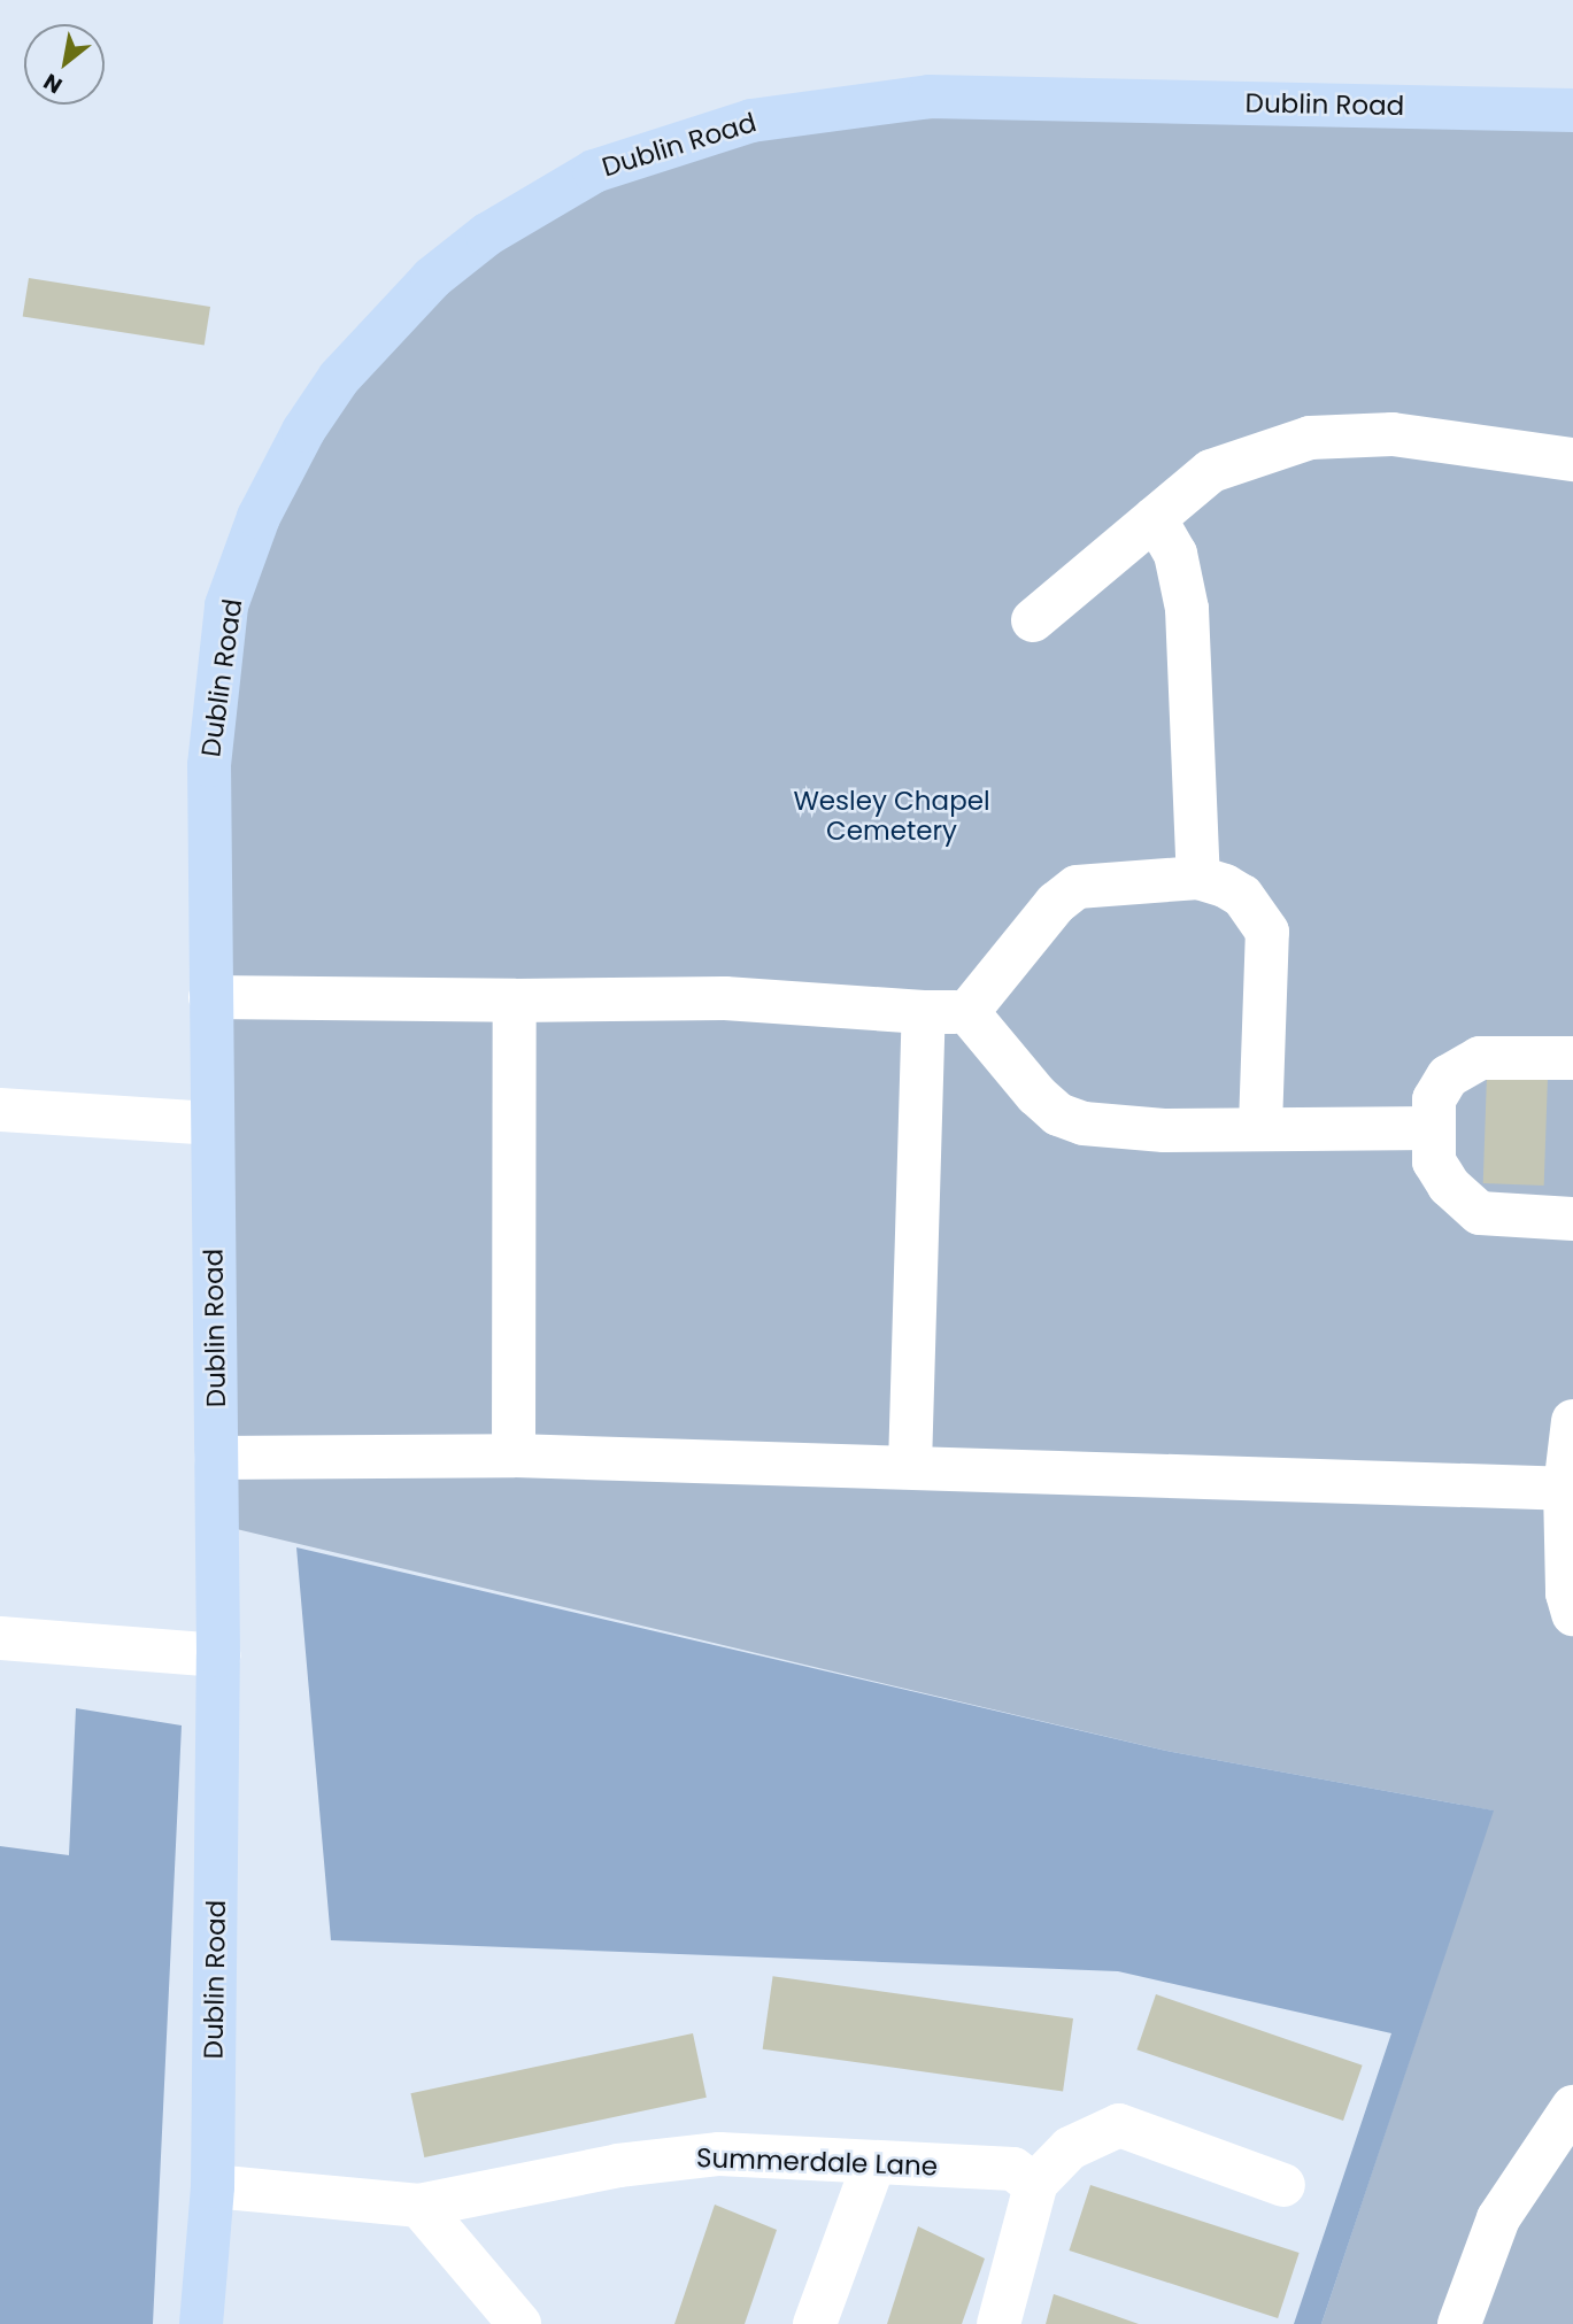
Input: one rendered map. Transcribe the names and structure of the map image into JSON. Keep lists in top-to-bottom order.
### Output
{
  "streets": {
    "main road": ["Dublin Road"],
    "street": ["Summerdale Lane"]
  },
  "crossings": [
    ["Dublin Road", "Summerdale Lane"]
  ],
  "parks": ["Wesley Chapel Cemetery"],
  "north": "bottom left"
}
